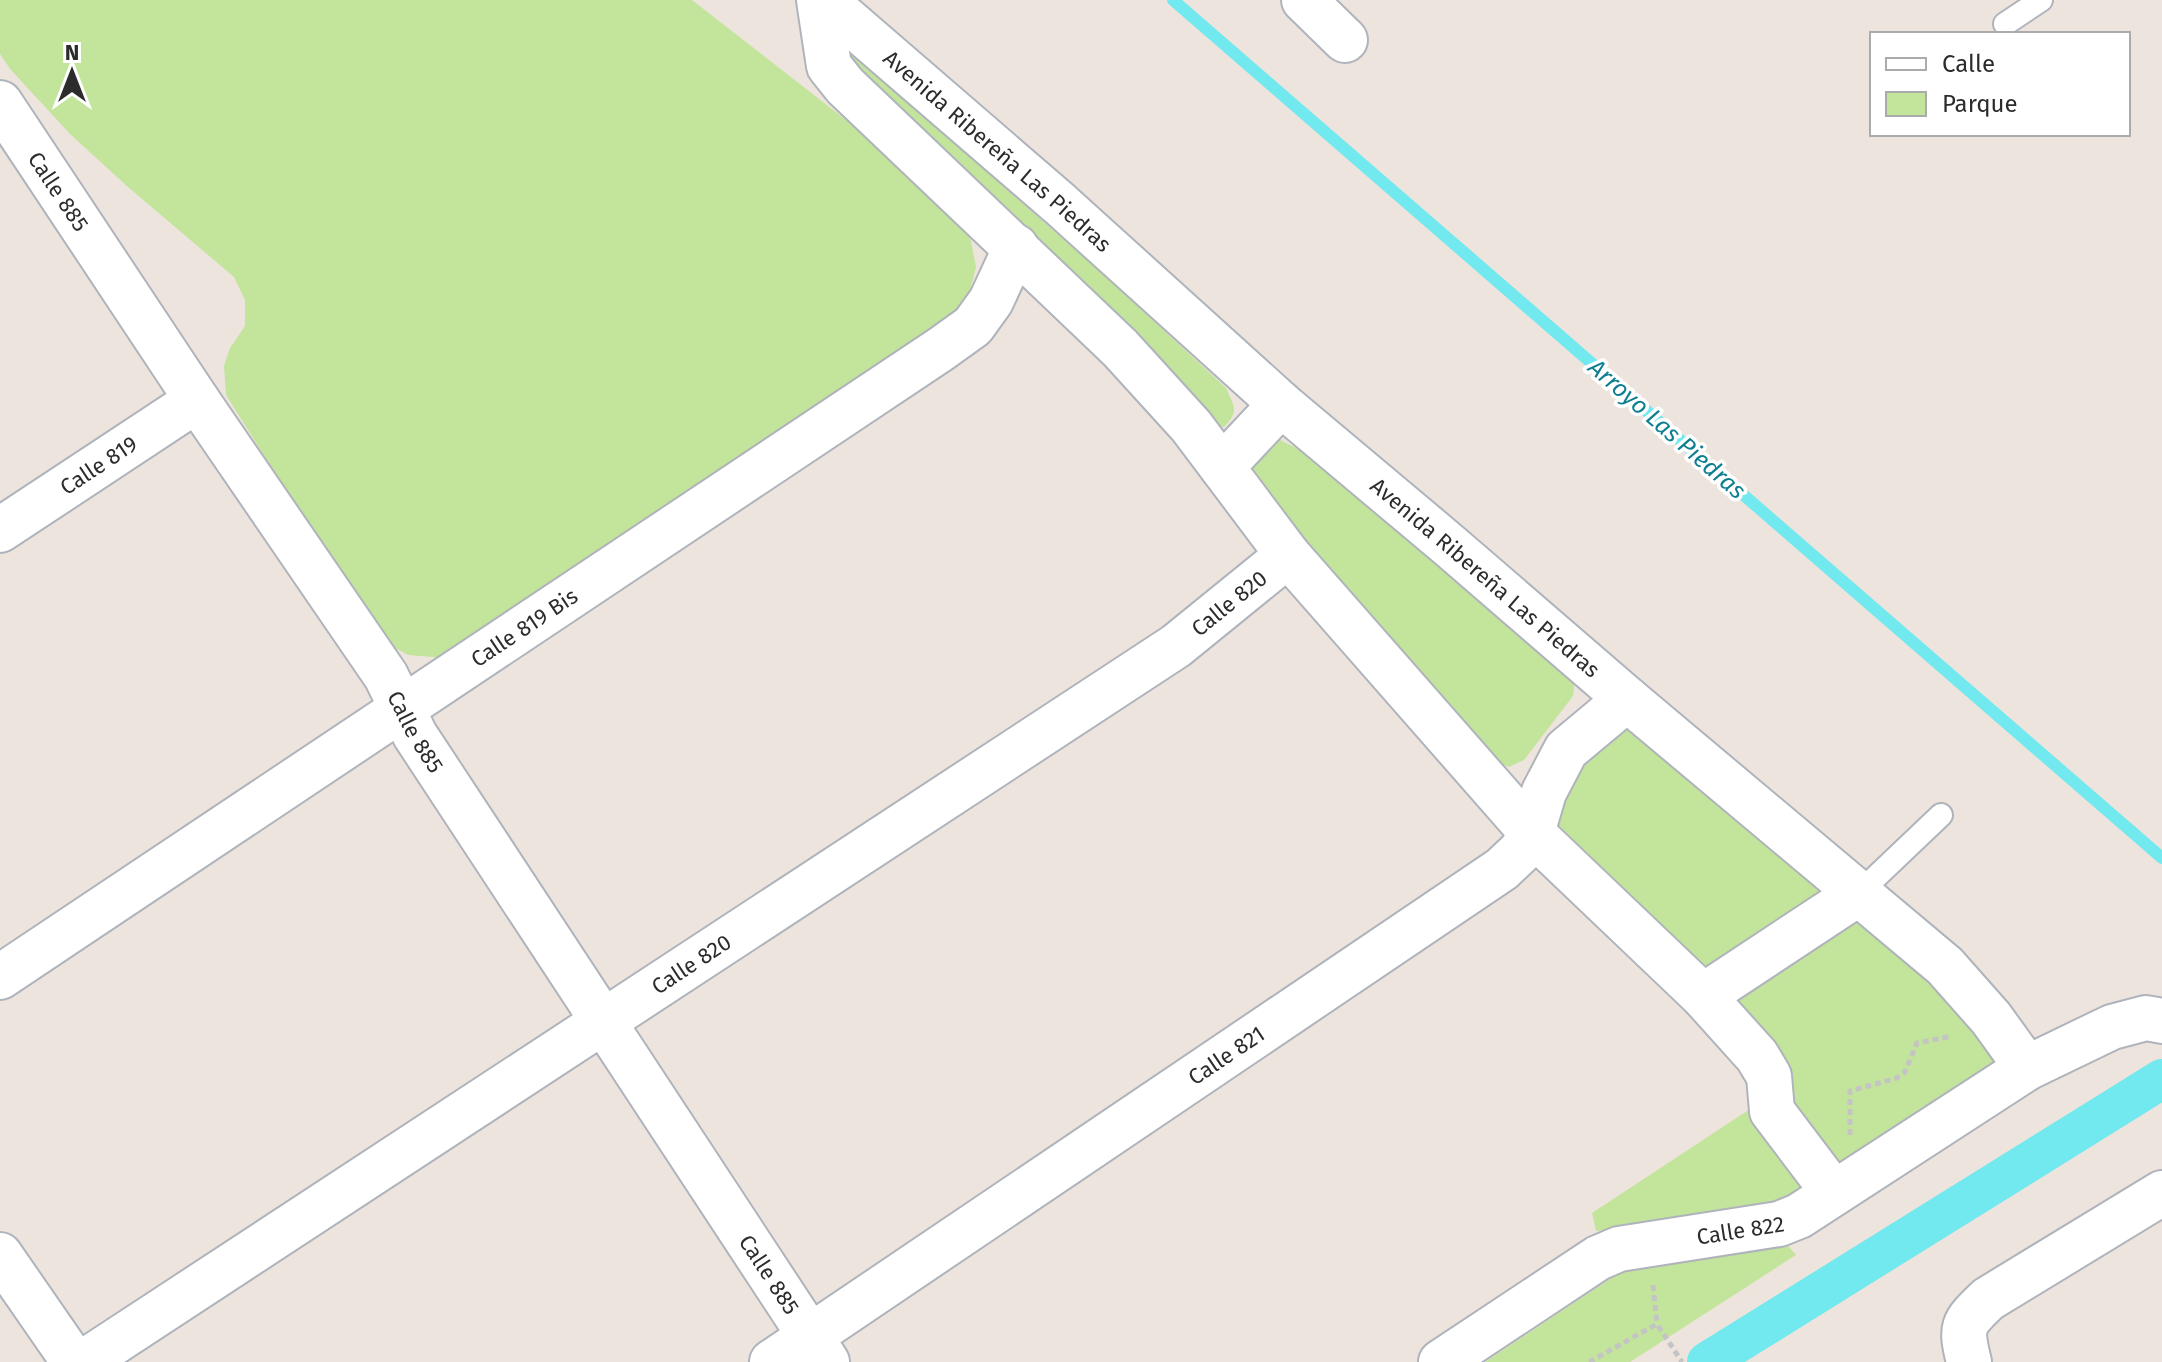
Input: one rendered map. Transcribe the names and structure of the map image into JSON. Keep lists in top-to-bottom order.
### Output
{
  "streets": {
    "street": [
      "Avenida Ribereña Las Piedras",
      "Calle 885",
      "Calle 819",
      "Calle 820",
      "Calle 819 Bis",
      "Calle 821",
      "Calle 822"
    ]
  },
  "crossings": [
    ["Avenida Ribereña Las Piedras", "Calle 820"],
    ["Avenida Ribereña Las Piedras", "Calle 819 Bis"],
    ["Avenida Ribereña Las Piedras", "Calle 821"],
    ["Avenida Ribereña Las Piedras", "Calle 822"],
    ["Calle 885", "Calle 819"],
    ["Calle 885", "Calle 820"],
    ["Calle 885", "Calle 819 Bis"],
    ["Calle 885", "Calle 821"]
  ],
  "water": ["Arroyo Las Piedras"],
  "legend": ["Calle", "Parque"],
  "north": "top"
}
